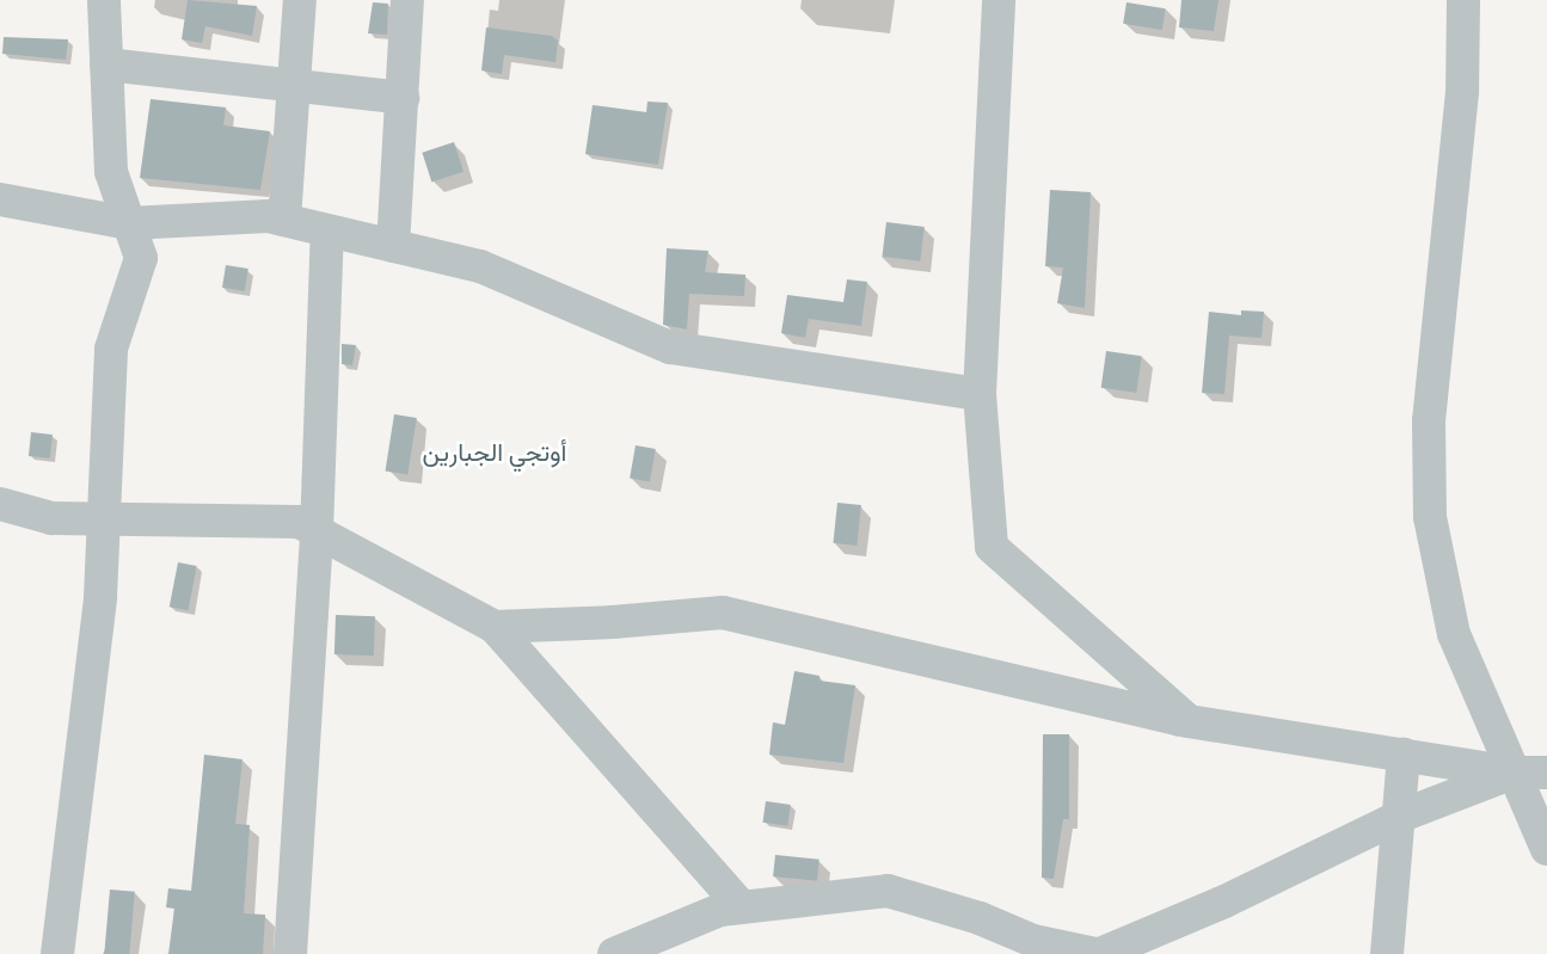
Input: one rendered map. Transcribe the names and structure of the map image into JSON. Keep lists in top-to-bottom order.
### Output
{
  "districts": ["أوتجي الجبارين"]
}
